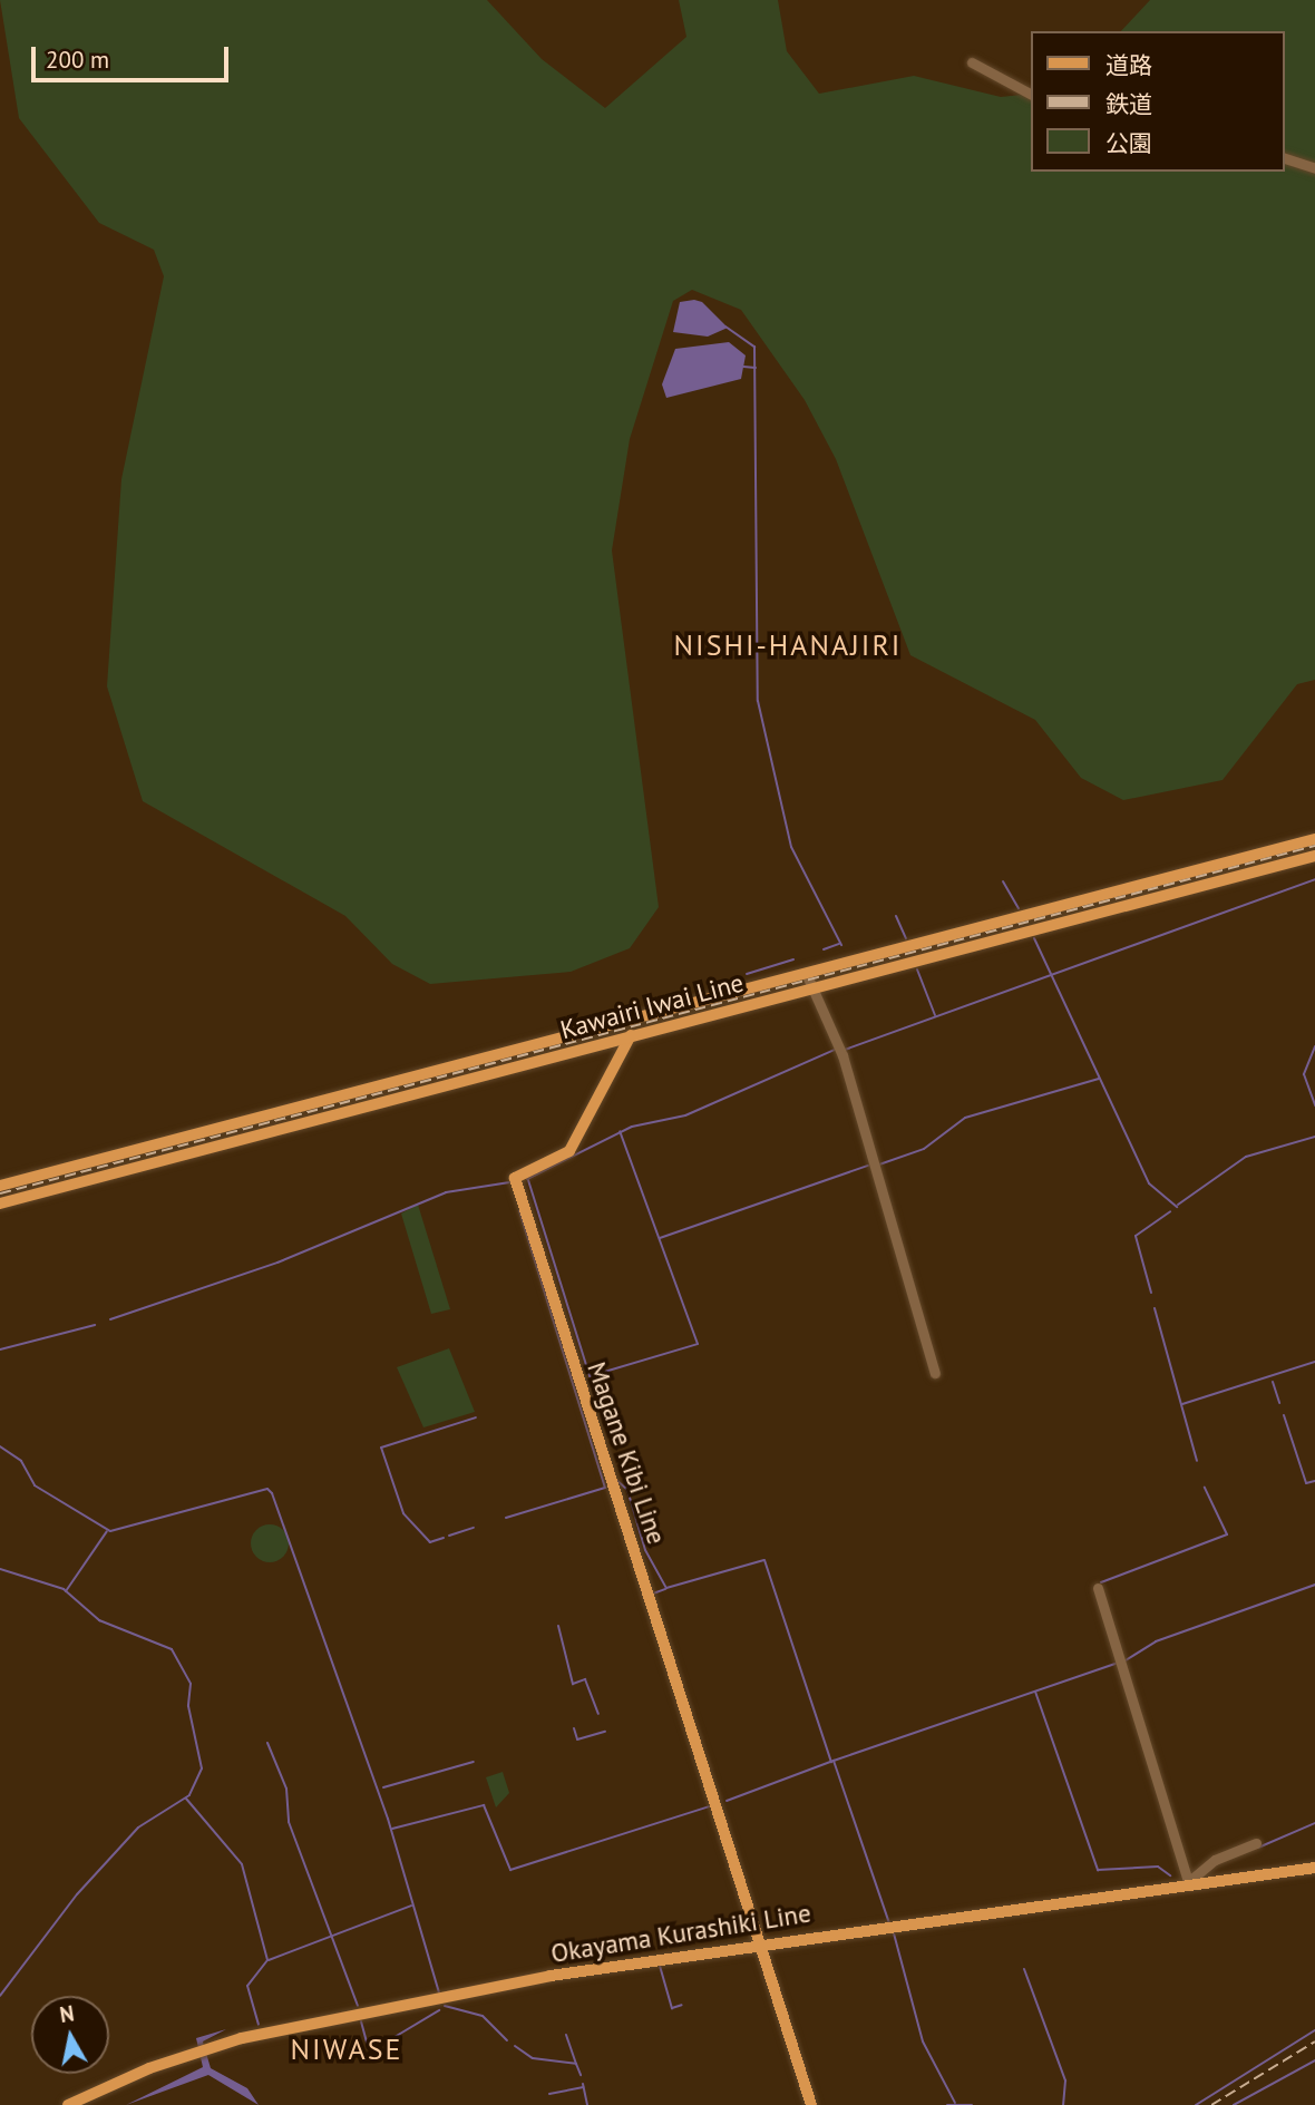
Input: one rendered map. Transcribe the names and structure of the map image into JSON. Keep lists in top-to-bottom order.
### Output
{
  "streets": {
    "main road": ["Kawairi Iwai Line", "Magane Kibi Line", "Okayama Kurashiki Line"]
  },
  "crossings": [
    ["Kawairi Iwai Line", "Magane Kibi Line"],
    ["Magane Kibi Line", "Okayama Kurashiki Line"]
  ],
  "districts": ["NISHI-HANAJIRI", "NIWASE"],
  "legend": ["道路", "鉄道", "公園"],
  "scale_bar": "200 m",
  "north": "top"
}
